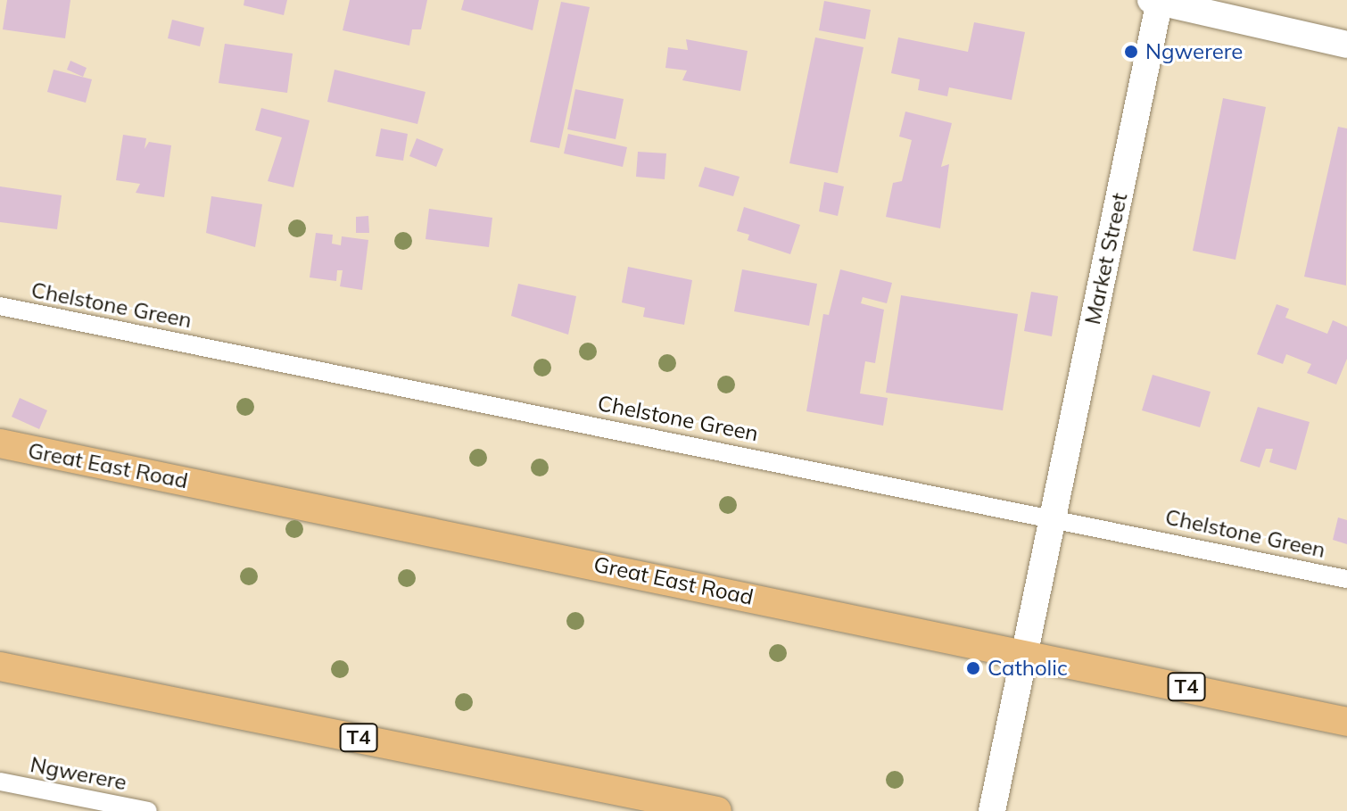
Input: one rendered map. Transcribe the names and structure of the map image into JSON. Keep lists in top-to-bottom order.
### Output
{
  "streets": {
    "main road": ["Great East Road", "T4"],
    "street": ["Market Street", "Chelstone Green", "Ngwerere"]
  },
  "crossings": [
    ["Market Street", "Chelstone Green"],
    ["Market Street", "Great East Road"]
  ],
  "places": ["Ngwerere", "Catholic"]
}
